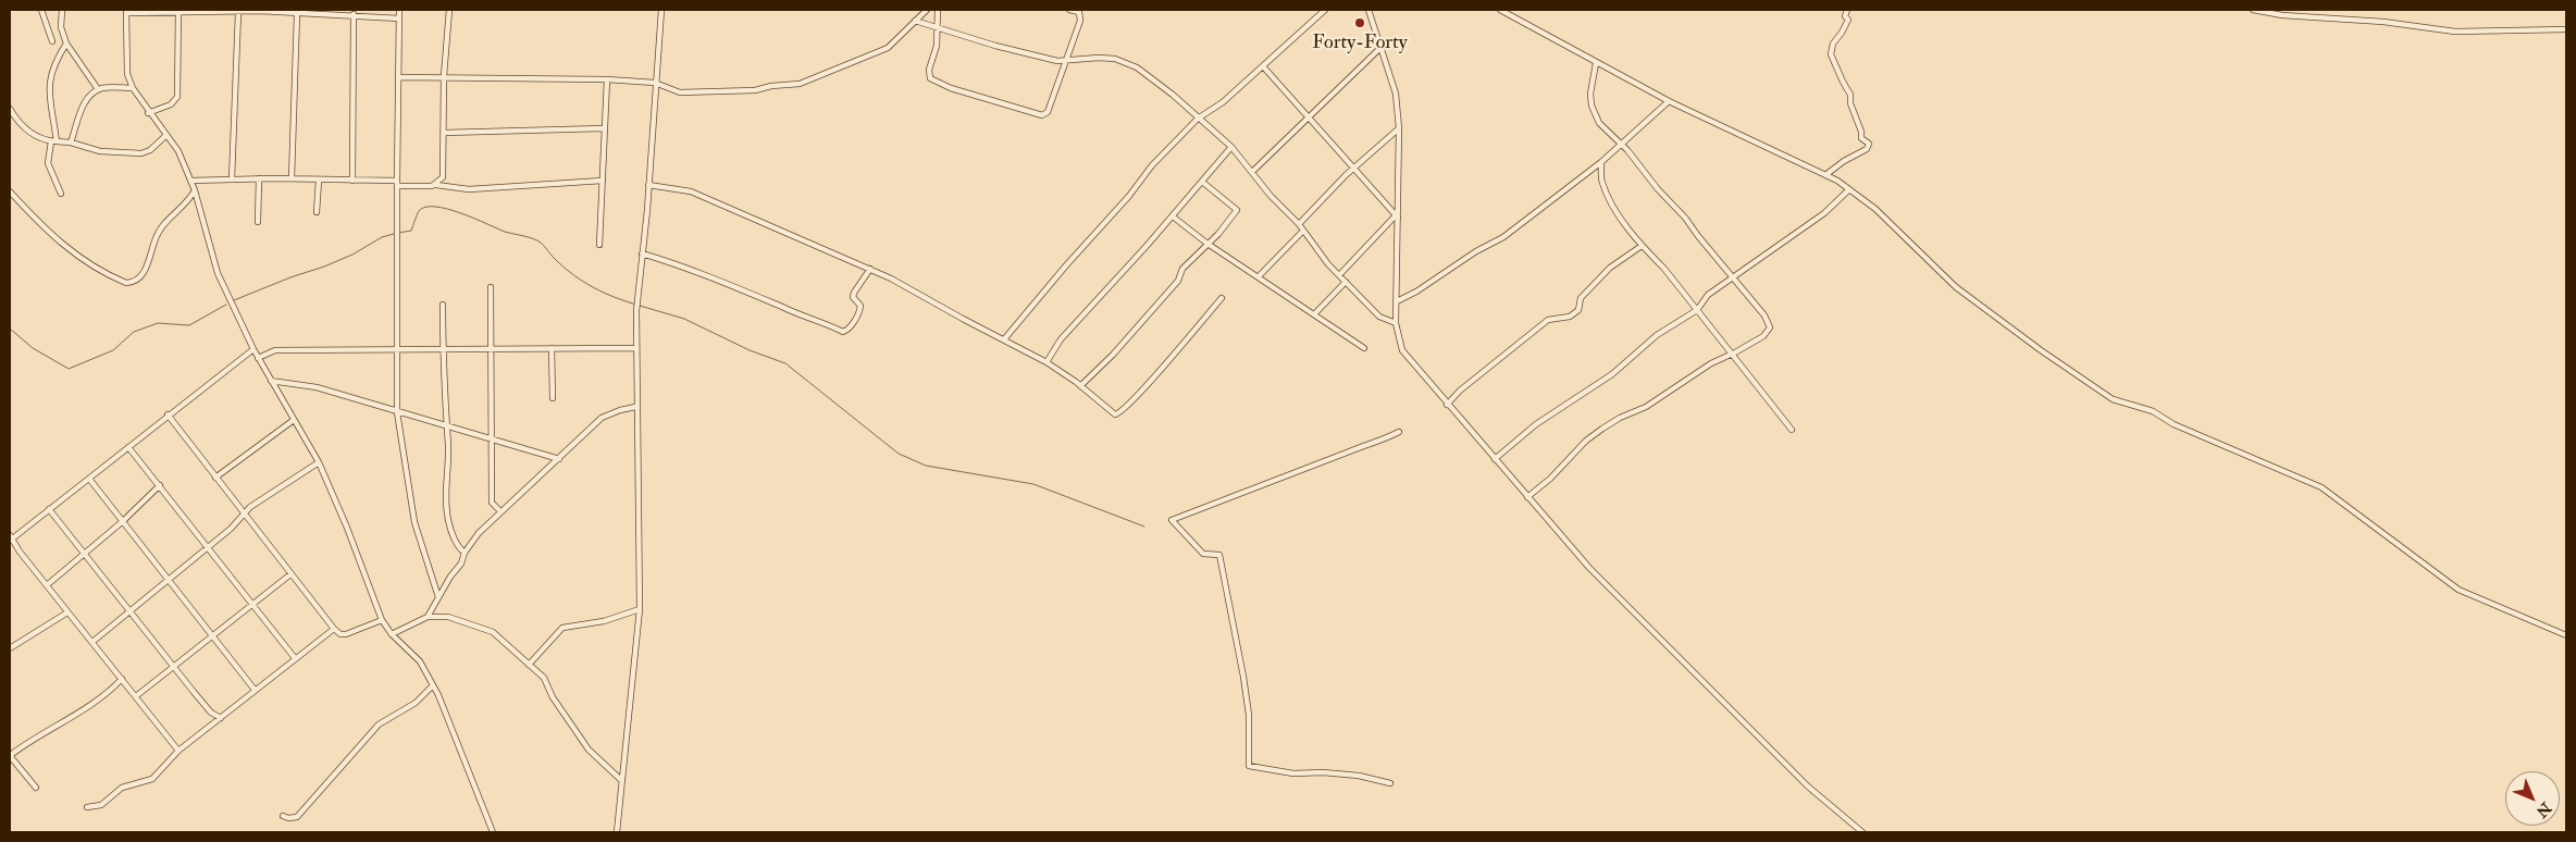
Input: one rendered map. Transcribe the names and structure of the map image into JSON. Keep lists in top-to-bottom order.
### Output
{
  "places": ["Forty-Forty"],
  "north": "bottom right"
}
